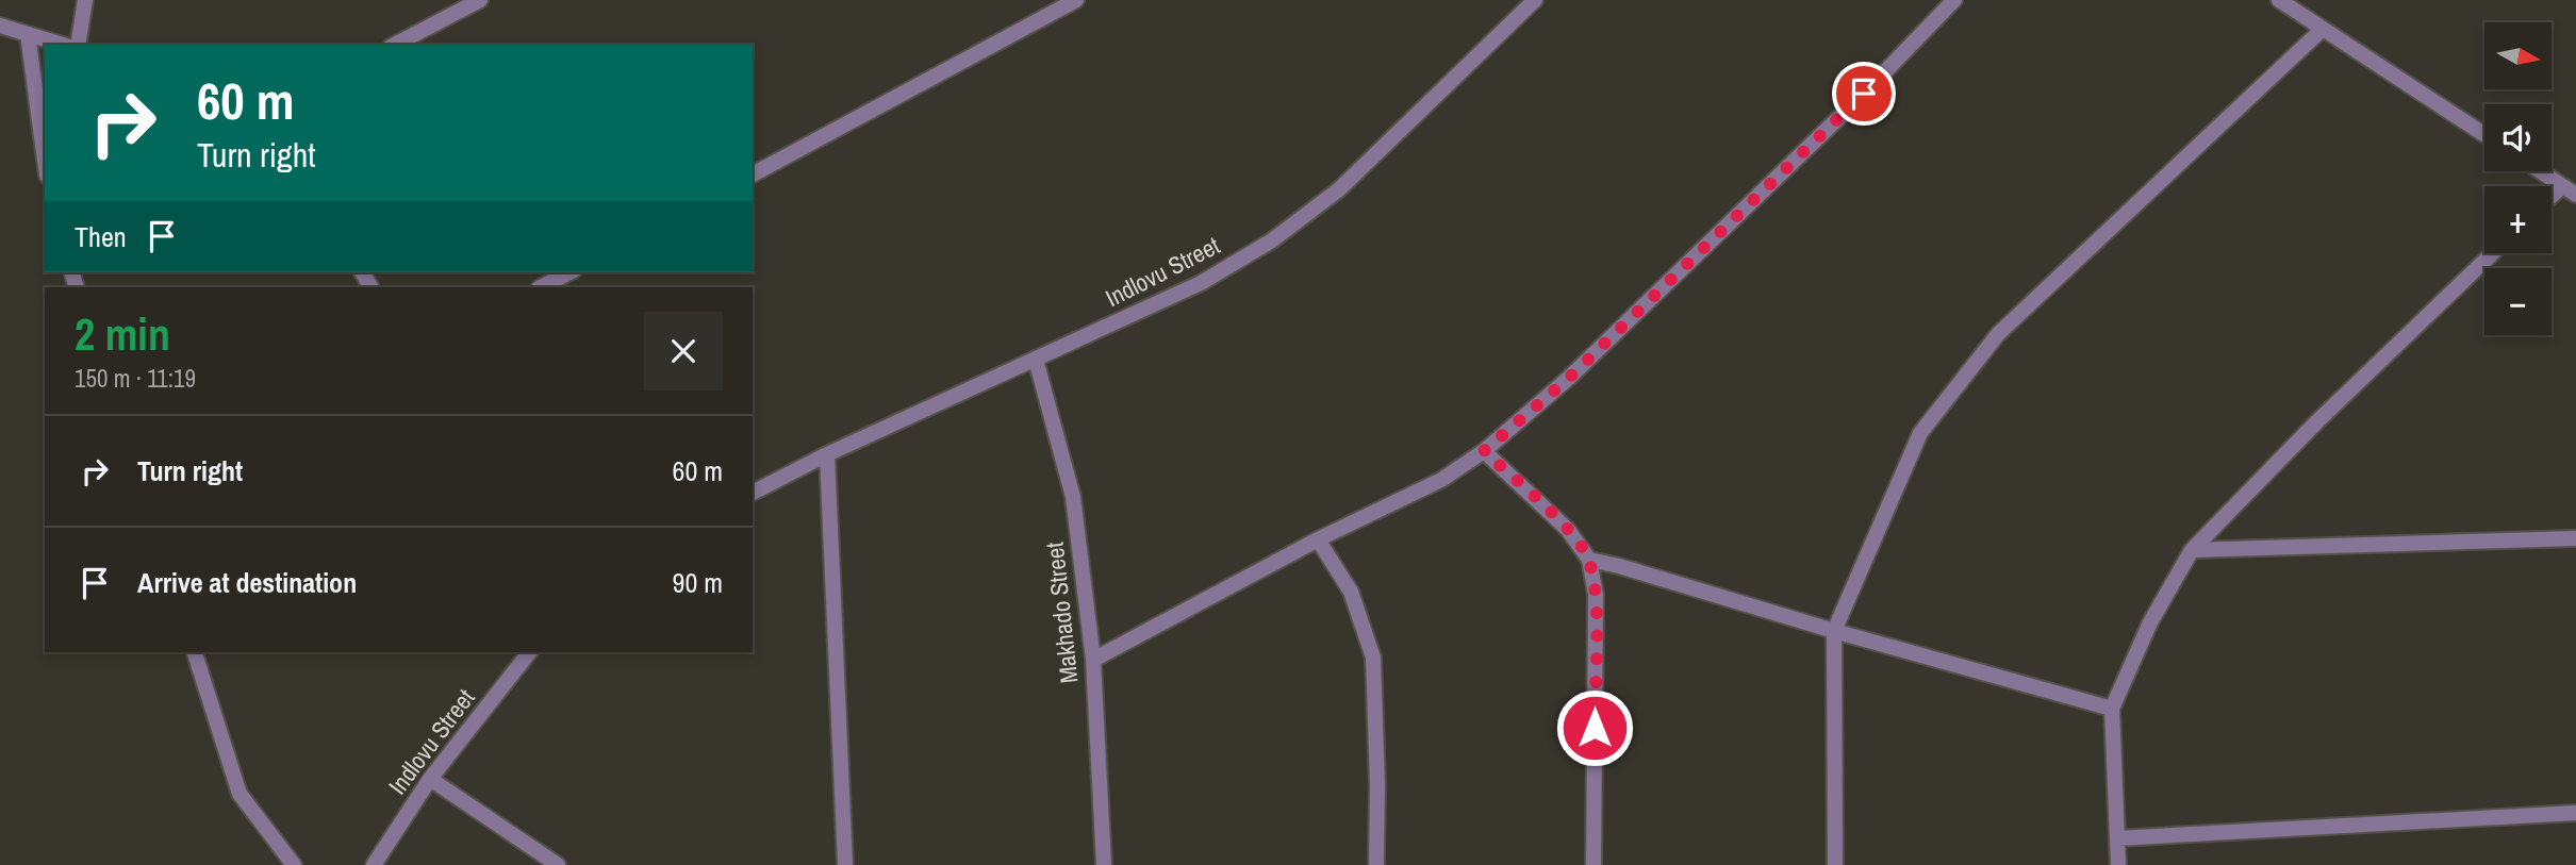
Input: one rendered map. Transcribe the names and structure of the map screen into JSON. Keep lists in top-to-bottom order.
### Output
{
  "streets": {
    "street": ["Indlovu Street", "Makhado Street"]
  },
  "crossings": [
    ["Indlovu Street", "Makhado Street"]
  ],
  "north": "right",
  "page": {
    "map_buttons": ["+", "−"],
    "turn": ["60 m", "Turn right"],
    "then": "Then",
    "heading": ["2 min", "150 m · 11:19"],
    "list": [
      {
        "name": "Turn right",
        "value": "60 m"
      },
      {
        "name": "Arrive at destination",
        "value": "90 m"
      }
    ]
  }
}
